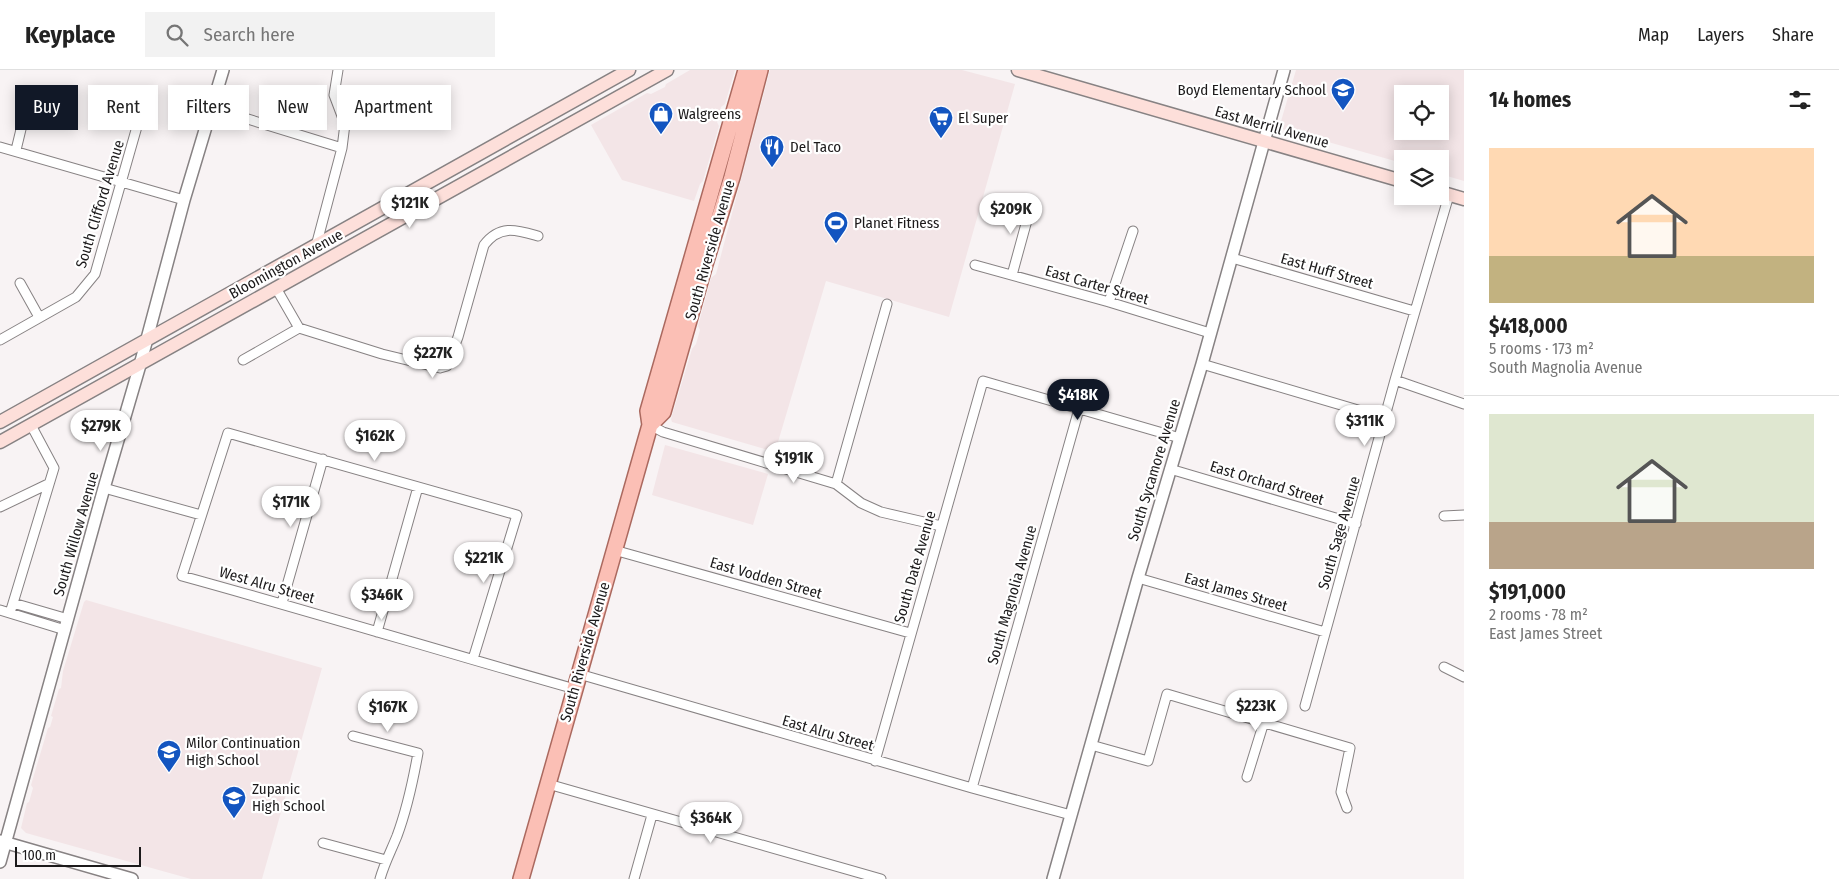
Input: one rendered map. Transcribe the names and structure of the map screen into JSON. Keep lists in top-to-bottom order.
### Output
{
  "streets": {
    "main road": ["East Merrill Avenue", "South Riverside Avenue", "Bloomington Avenue"],
    "street": [
      "South Clifford Avenue",
      "East Huff Street",
      "East Carter Street",
      "South Sycamore Avenue",
      "East Orchard Street",
      "South Sage Avenue",
      "South Willow Avenue",
      "South Date Avenue",
      "East Vodden Street",
      "West Alru Street",
      "East James Street",
      "South Magnolia Avenue",
      "East Alru Street"
    ]
  },
  "crossings": [
    ["East Merrill Avenue", "South Sycamore Avenue"],
    ["South Riverside Avenue", "East Vodden Street"],
    ["South Riverside Avenue", "West Alru Street"],
    ["South Riverside Avenue", "East Alru Street"],
    ["Bloomington Avenue", "South Willow Avenue"],
    ["East Huff Street", "South Sycamore Avenue"],
    ["East Huff Street", "South Sage Avenue"],
    ["East Carter Street", "South Sycamore Avenue"],
    ["South Sycamore Avenue", "East Orchard Street"],
    ["South Sycamore Avenue", "East James Street"],
    ["South Sycamore Avenue", "East Alru Street"],
    ["East Orchard Street", "South Sage Avenue"],
    ["South Sage Avenue", "East James Street"],
    ["South Date Avenue", "East Vodden Street"],
    ["South Date Avenue", "South Magnolia Avenue"],
    ["South Date Avenue", "East Alru Street"],
    ["West Alru Street", "East Alru Street"],
    ["South Magnolia Avenue", "East Alru Street"]
  ],
  "places": {
    "school or university": ["Boyd Elementary School", "Milor Continuation High School", "Zupanic High School"],
    "shop": ["Walgreens"],
    "supermarket": ["El Super"],
    "restaurant": ["Del Taco"],
    "sports": ["Planet Fitness"]
  },
  "scale_bar": "100 m",
  "page": {
    "header": "Keyplace",
    "search": "Search here",
    "nav": ["Map", "Layers", "Share"],
    "heading": "14 homes",
    "chip": [
      "Buy",
      "Rent",
      "Filters",
      "New",
      "Apartment"
    ],
    "list": [
      {
        "name": "$418,000",
        "note": "5 rooms · 173 m² · South Magnolia Avenue"
      },
      {
        "name": "$191,000",
        "note": "2 rooms · 78 m² · East James Street"
      }
    ],
    "price": [
      "$121K",
      "$209K",
      "$227K",
      "$418K",
      "$311K",
      "$279K",
      "$162K",
      "$191K",
      "$171K",
      "$221K",
      "$346K",
      "$223K",
      "$167K",
      "$364K"
    ],
    "scale": "100 m"
  }
}
